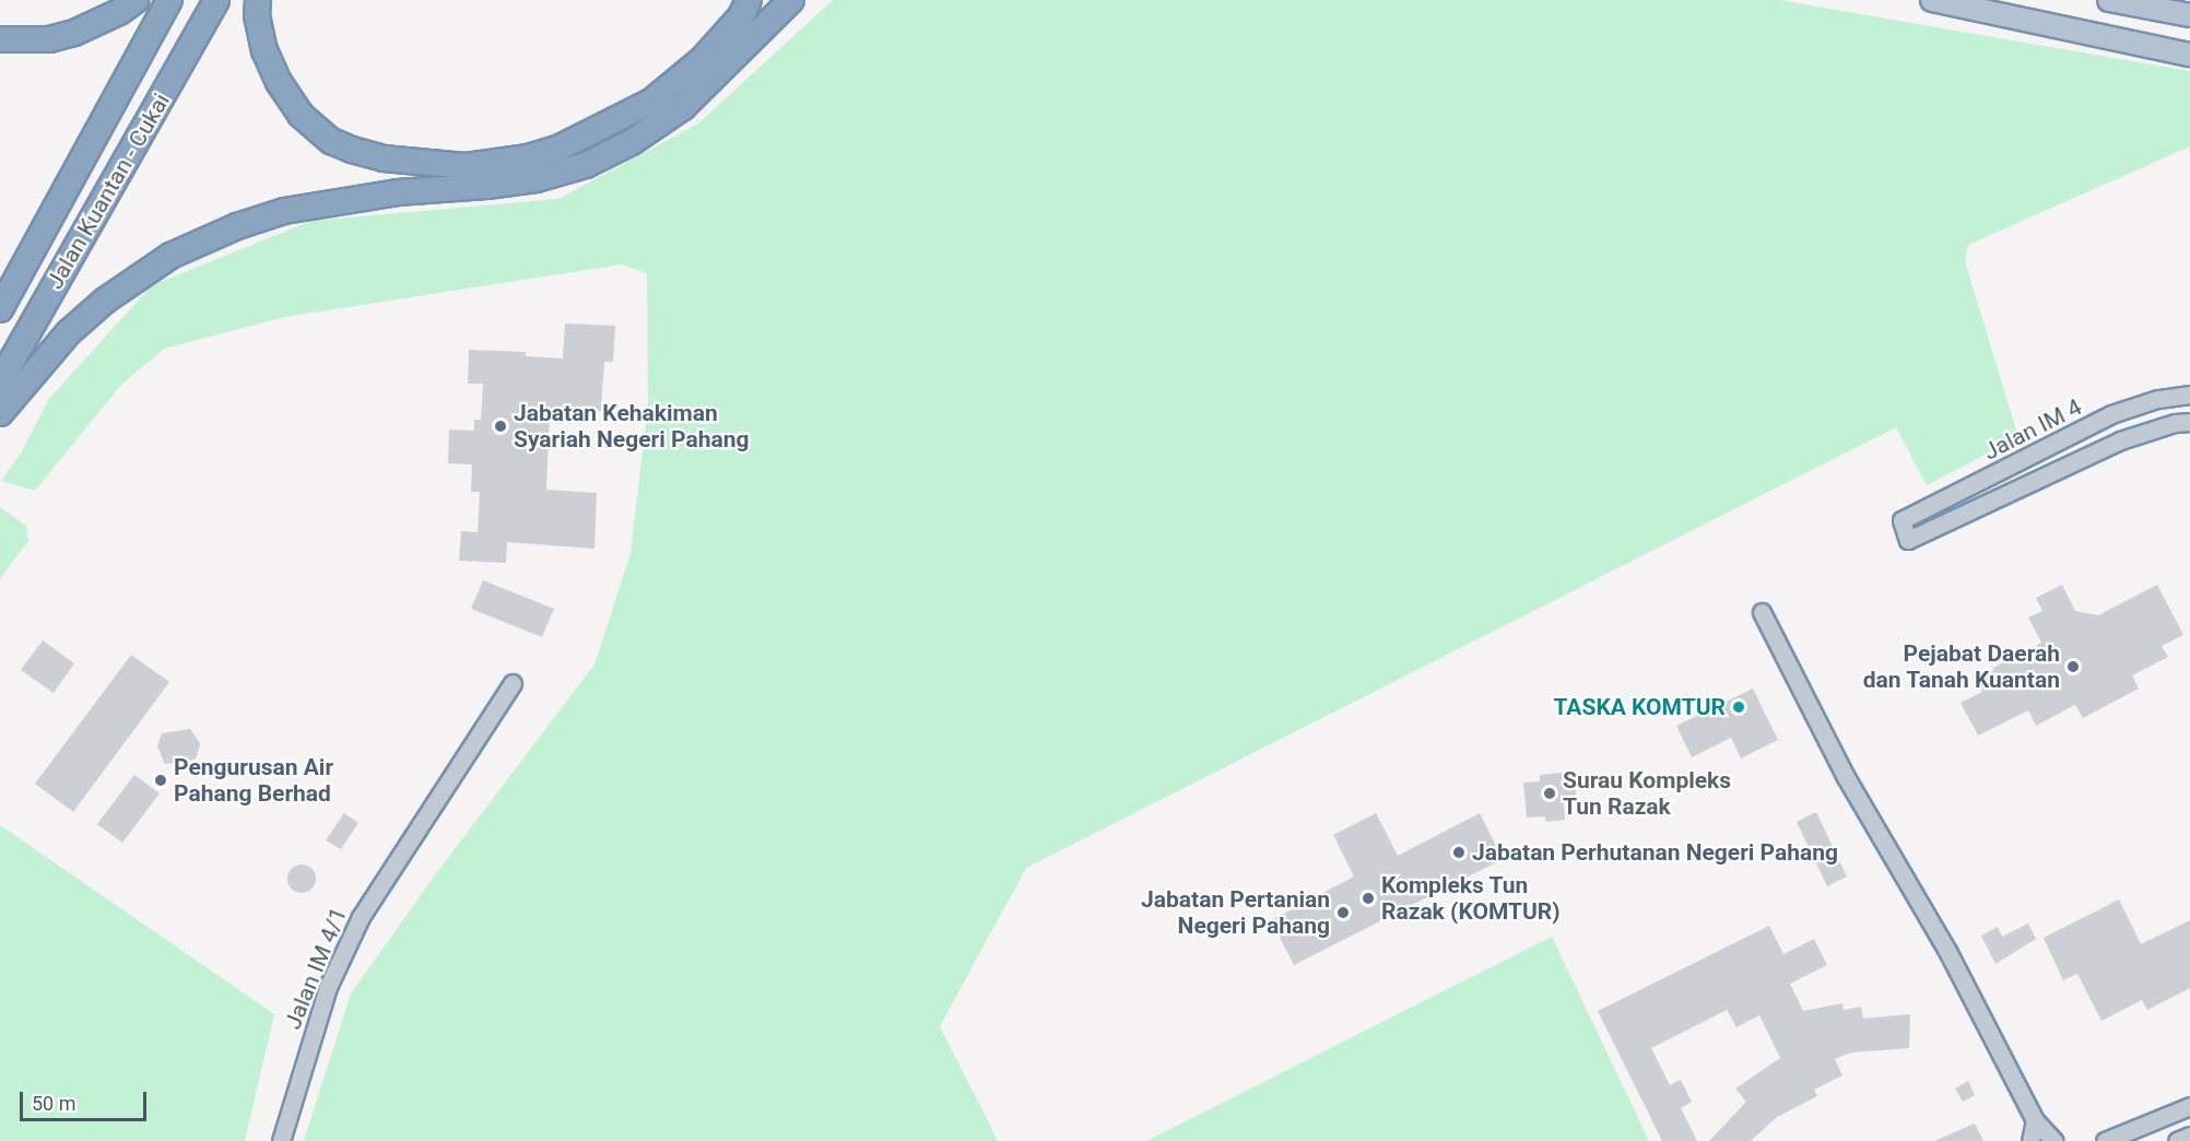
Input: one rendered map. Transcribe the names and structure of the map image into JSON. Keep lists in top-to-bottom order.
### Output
{
  "streets": {
    "highway": ["Jalan Kuantan - Cukai"],
    "street": ["Jalan IM 4", "Jalan IM 4/1"]
  },
  "places": [
    "Jabatan Kehakiman Syariah Negeri Pahang",
    "Pejabat Daerah dan Tanah Kuantan",
    "TASKA KOMTUR",
    "Pengurusan Air Pahang Berhad",
    "Surau Kompleks Tun Razak",
    "Jabatan Perhutanan Negeri Pahang",
    "Kompleks Tun Razak (KOMTUR)",
    "Jabatan Pertanian Negeri Pahang"
  ],
  "scale_bar": "50 m"
}
